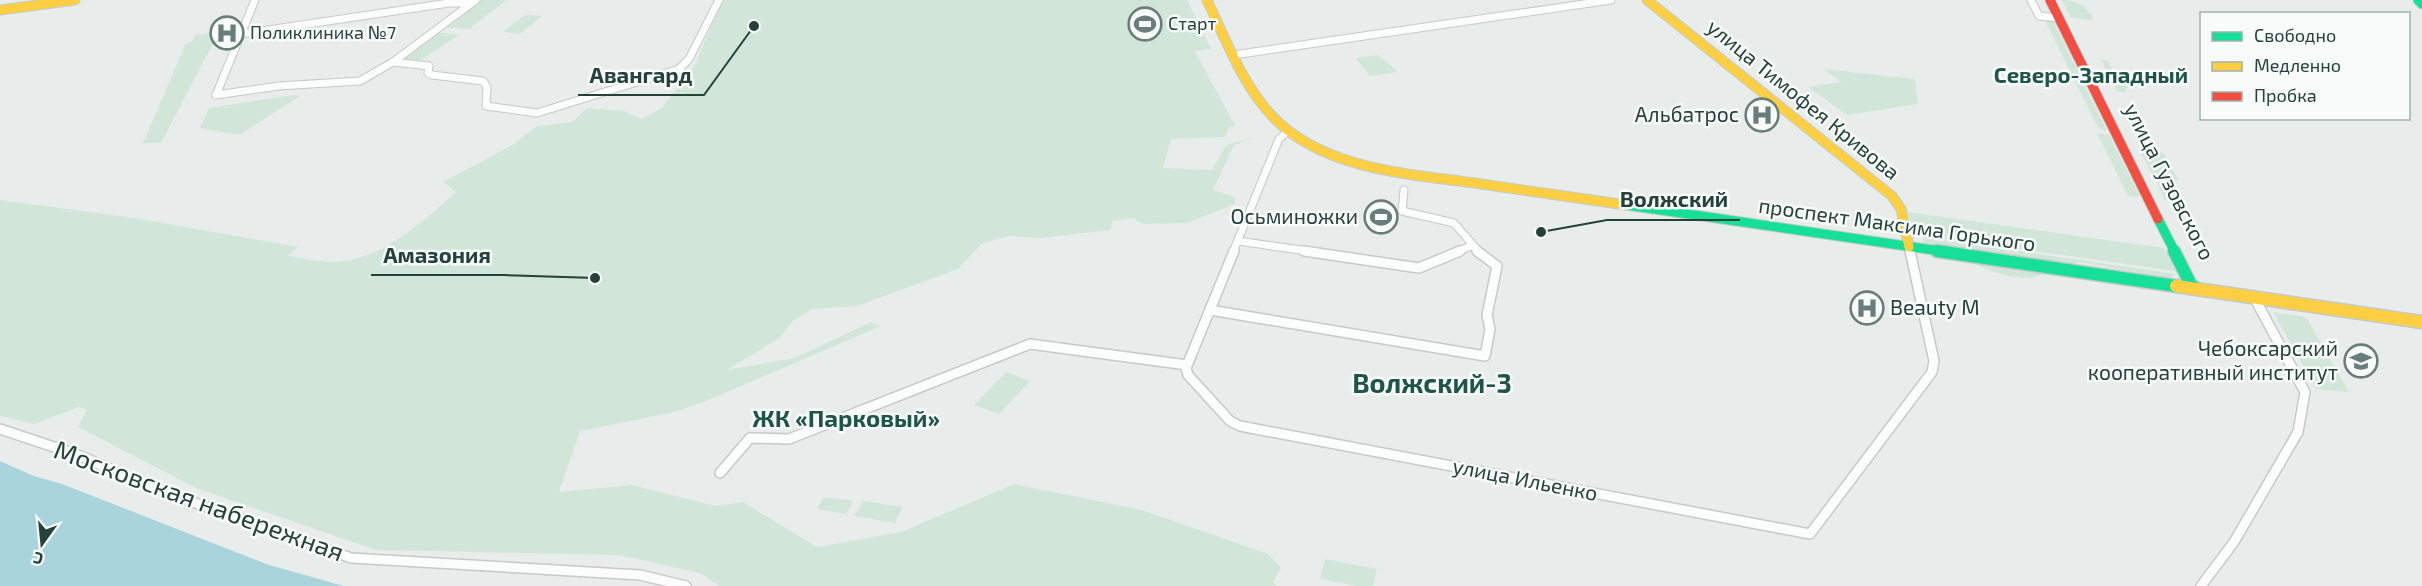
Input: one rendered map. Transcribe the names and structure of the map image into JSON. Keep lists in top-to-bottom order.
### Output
{
  "streets": {
    "main road": ["улица Тимофея Кривова", "улица Гузовского", "проспект Максима Горького"],
    "street": ["улица Ильенко", "Московская набережная"]
  },
  "crossings": [
    ["улица Тимофея Кривова", "проспект Максима Горького"],
    ["улица Тимофея Кривова", "улица Ильенко"],
    ["улица Гузовского", "проспект Максима Горького"],
    ["проспект Максима Горького", "улица Ильенко"]
  ],
  "districts": ["Северо-Западный", "Волжский-3", "ЖК «Парковый»"],
  "places": {
    "sports": ["Старт", "Осьминожки"],
    "other": ["Авангард", "Волжский", "Амазония"],
    "hospital": ["Поликлиника №7", "Альбатрос", "Beauty M"],
    "school or university": ["Чебоксарский кооперативный институт"]
  },
  "legend": ["Свободно", "Медленно", "Пробка"],
  "north": "bottom"
}
